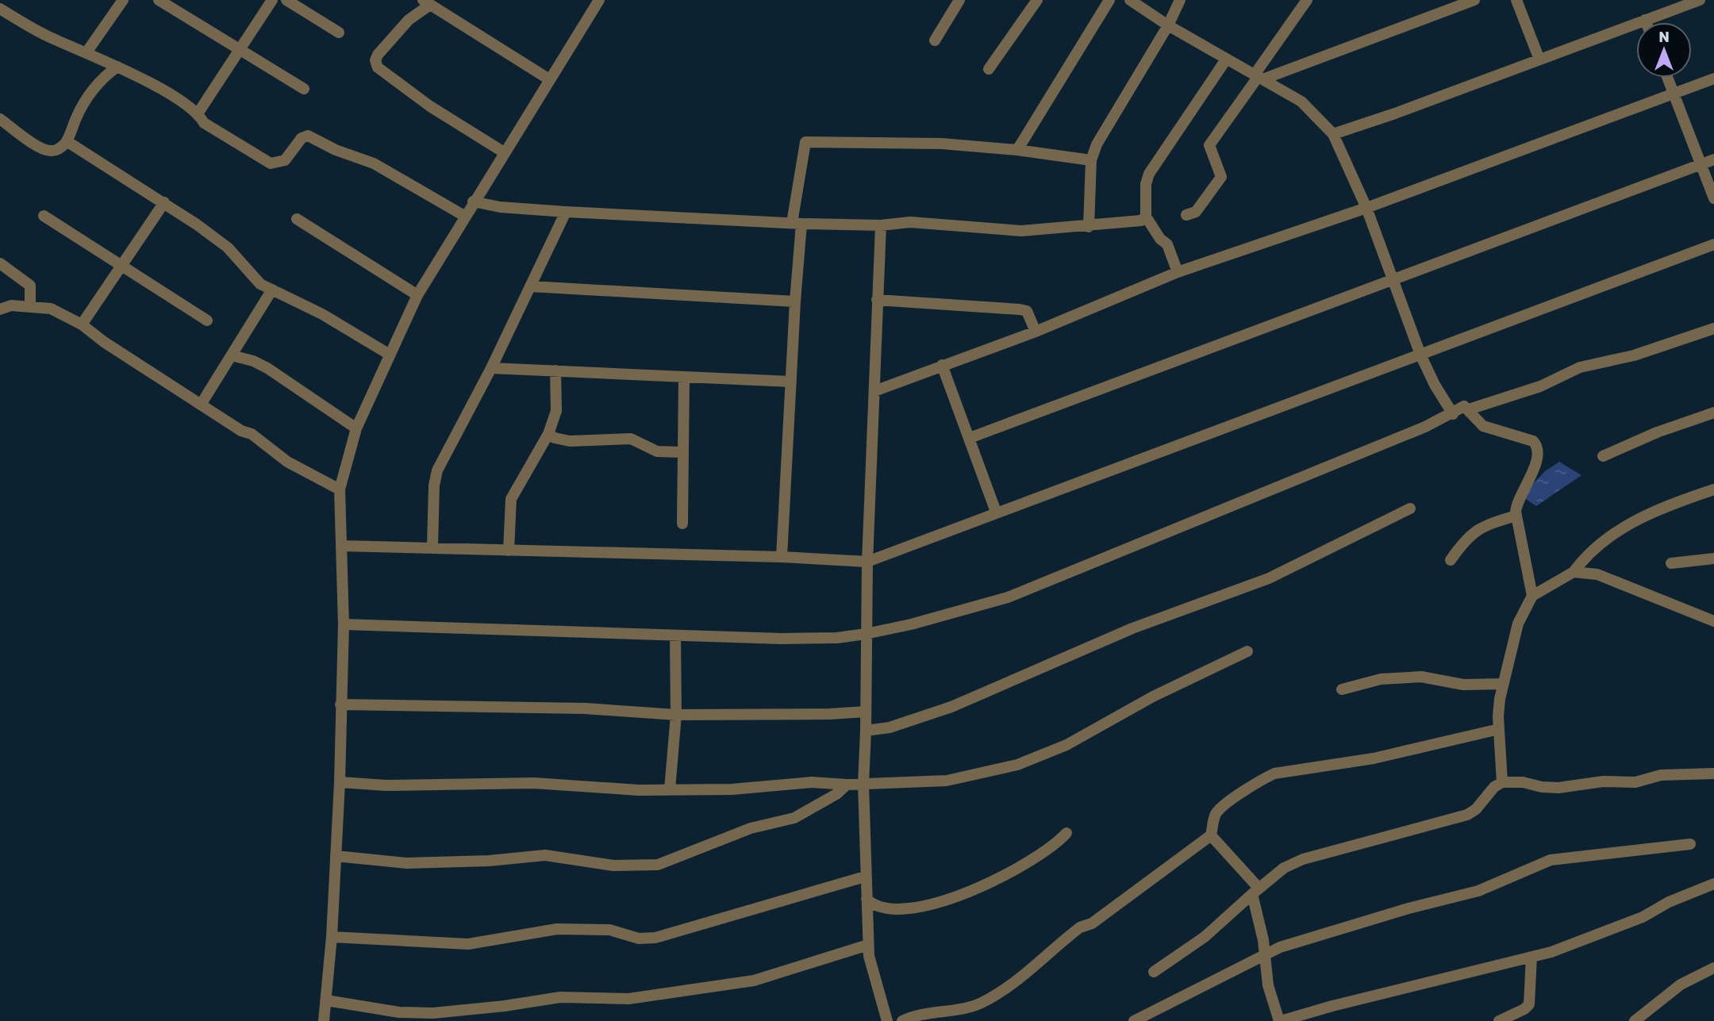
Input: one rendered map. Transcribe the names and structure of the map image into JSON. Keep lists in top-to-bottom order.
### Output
{
  "north": "top"
}
